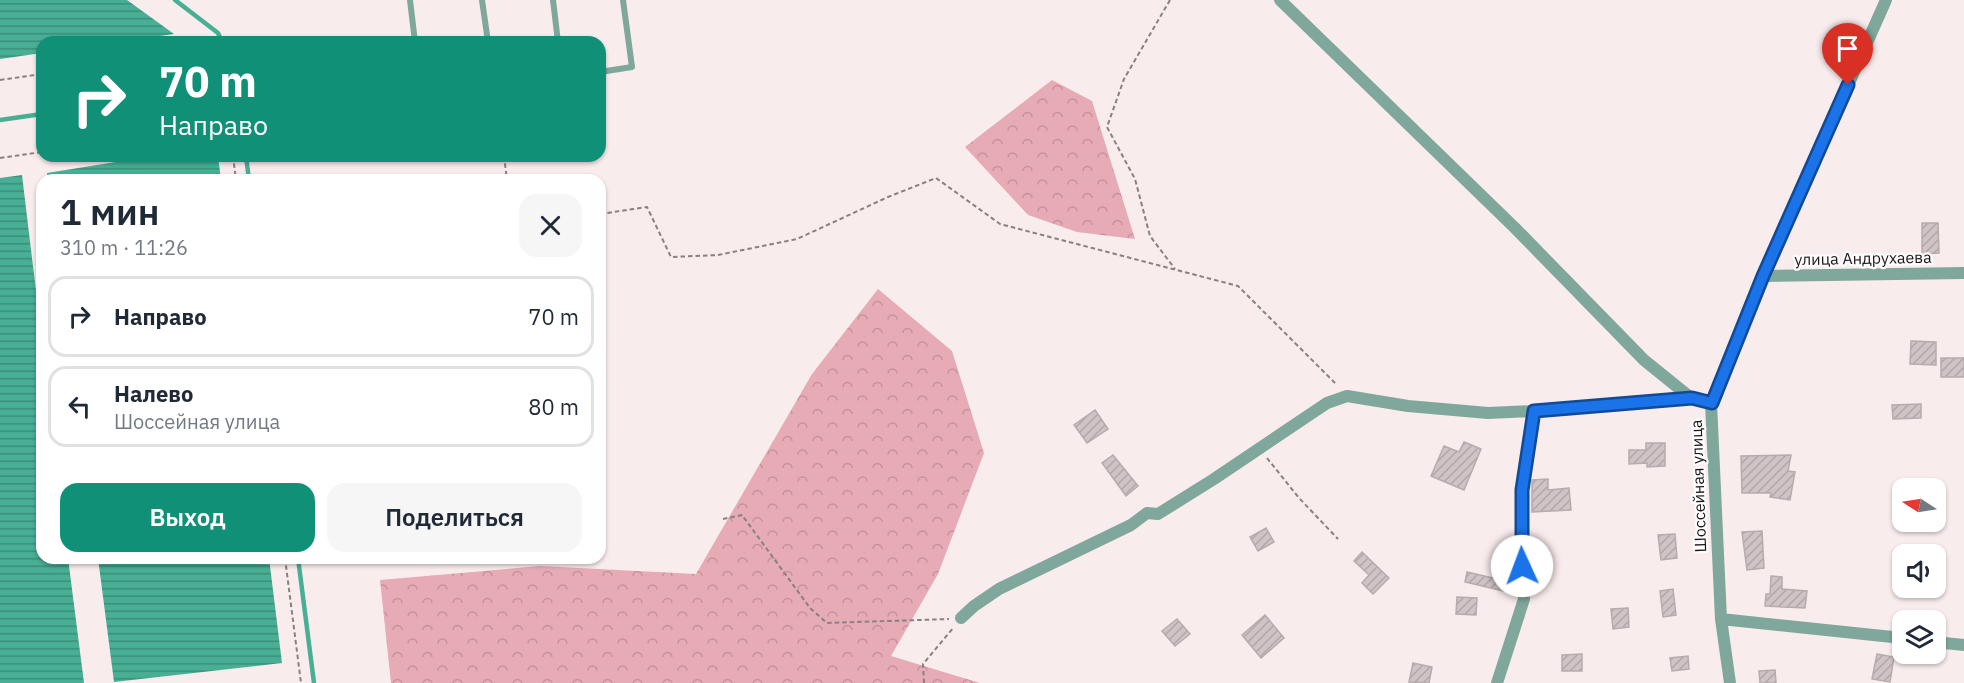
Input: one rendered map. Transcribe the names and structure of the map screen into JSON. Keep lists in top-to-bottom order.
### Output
{
  "streets": {
    "street": ["улица Андрухаева", "Шоссейная улица"]
  },
  "crossings": [
    ["улица Андрухаева", "Шоссейная улица"]
  ],
  "north": "left",
  "page": {
    "turn": ["70 m", "Направо"],
    "heading": ["1 мин", "310 m · 11:26"],
    "list": [
      {
        "name": "Направо",
        "value": "70 m"
      },
      {
        "name": "Налево",
        "note": "Шоссейная улица",
        "value": "80 m"
      }
    ],
    "buttons": ["Выход", "Поделиться"]
  }
}
